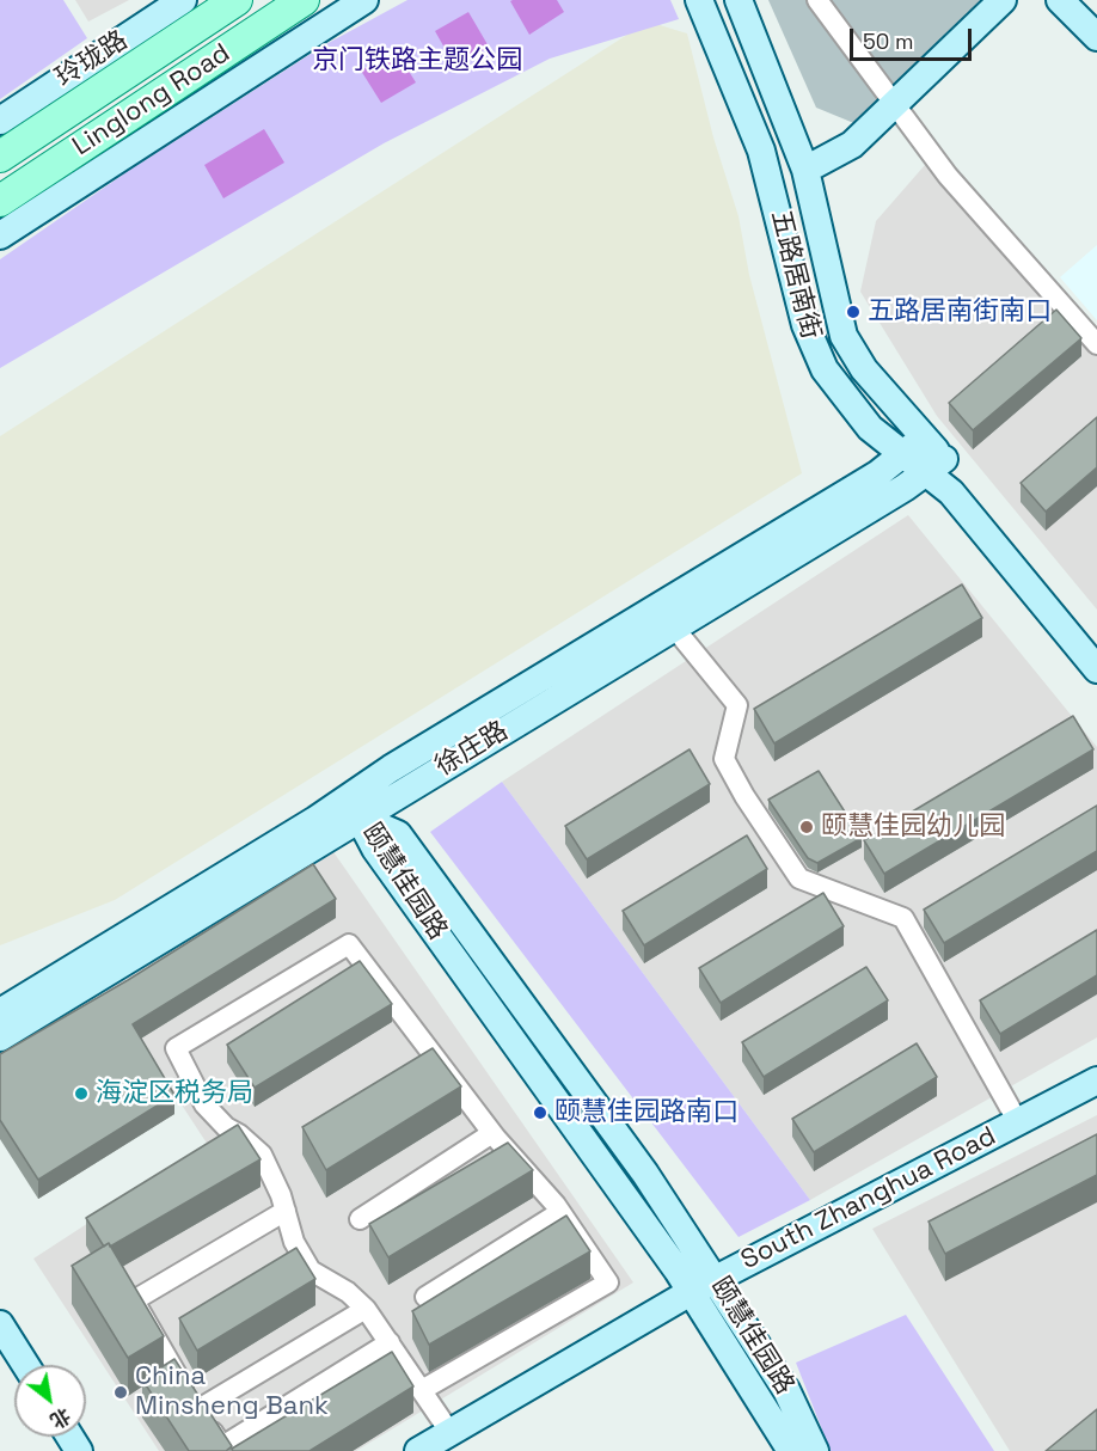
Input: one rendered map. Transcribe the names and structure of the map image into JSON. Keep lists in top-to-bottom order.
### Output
{
  "streets": {
    "main road": ["Linglong Road"],
    "street": [
      "玲珑路",
      "五路居南街",
      "徐庄路",
      "颐慧佳园路",
      "South Zhanghua Road"
    ]
  },
  "crossings": [
    ["五路居南街", "徐庄路"],
    ["徐庄路", "颐慧佳园路"],
    ["颐慧佳园路", "South Zhanghua Road"]
  ],
  "parks": ["京门铁路主题公园"],
  "places": [
    "五路居南街南口",
    "颐慧佳园幼儿园",
    "海淀区税务局",
    "颐慧佳园路南口",
    "China Minsheng Bank"
  ],
  "scale_bar": "50 m",
  "north": "bottom right"
}
